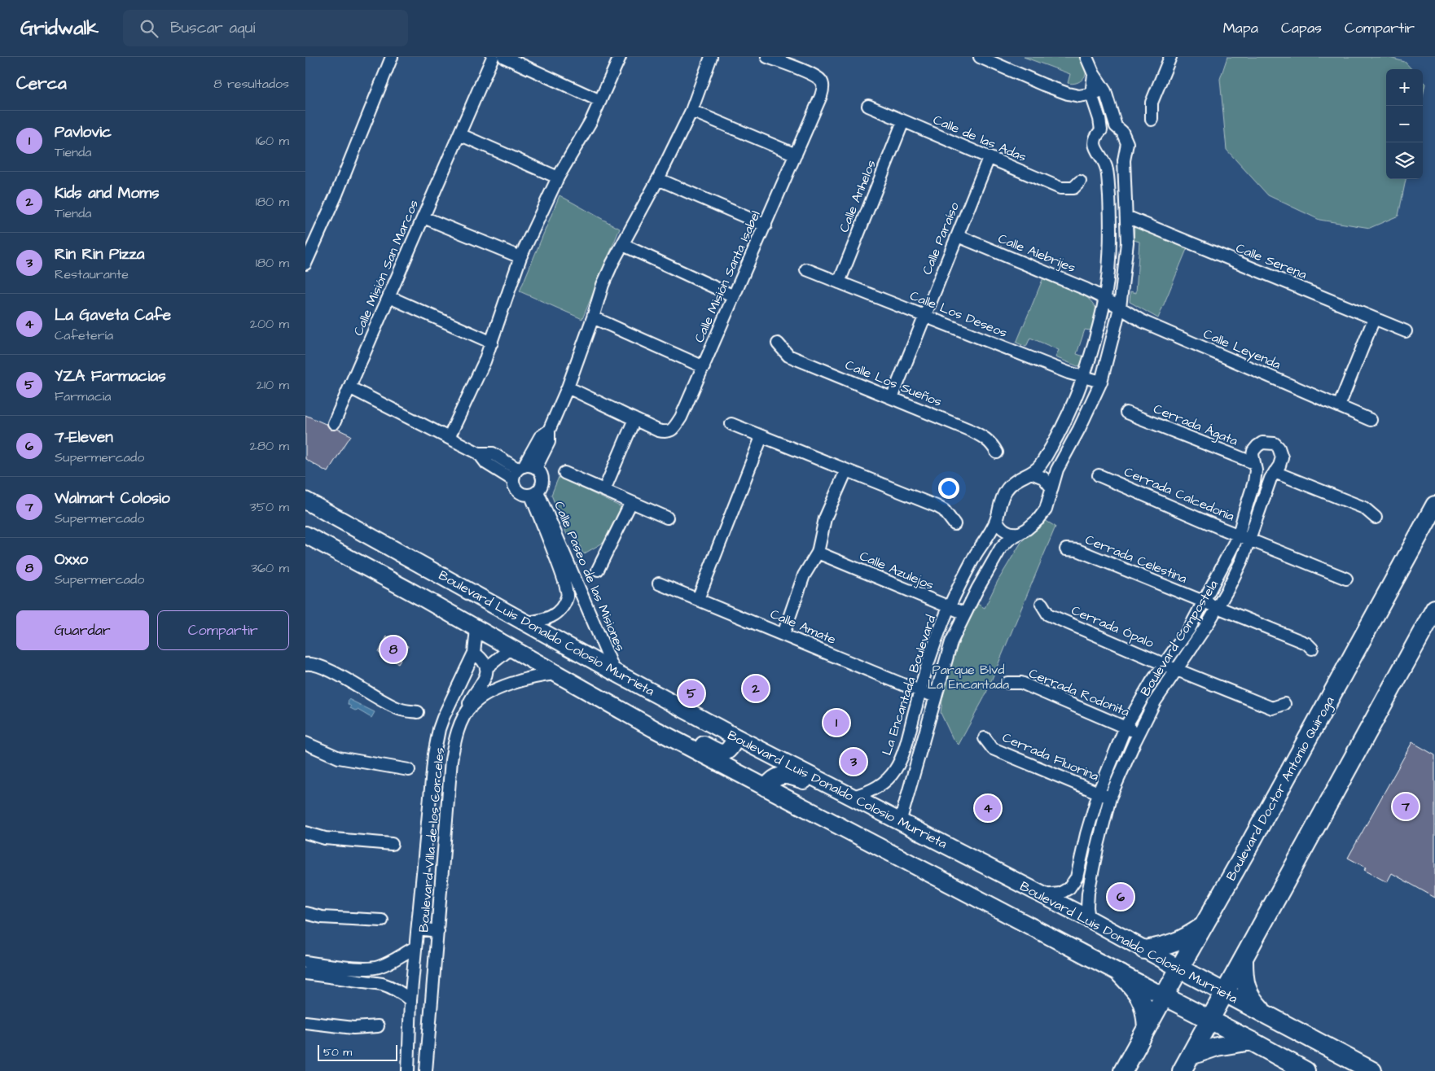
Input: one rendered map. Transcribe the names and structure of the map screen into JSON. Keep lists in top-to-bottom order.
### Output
{
  "streets": {
    "main road": ["Boulevard Luis Donaldo Colosio Murrieta", "Boulevard Doctor Antonio Quiroga"],
    "street": [
      "Calle de las Adas",
      "Calle Anhelos",
      "Calle Paraíso",
      "Calle Alebrijes",
      "Calle Serena",
      "Calle Misión San Marcos",
      "Calle Misión Santa Isabel",
      "Calle Los Deseos",
      "Calle Leyenda",
      "Calle Los Sueños",
      "Cerrada Ágata",
      "Cerrada Calcedonia",
      "Cerrada Celestina",
      "Calle Azulejos",
      "Calle Paseo de las Misiones",
      "Calle Amate",
      "Cerrada Ópalo",
      "Boulevard Compostela",
      "La Encantada Boulevard",
      "Cerrada Rodonita",
      "Cerrada Fluorina",
      "Boulevard Villa de los Corceles"
    ]
  },
  "crossings": [
    ["Calle de las Adas", "Calle Anhelos"],
    ["Calle de las Adas", "Calle Paraíso"],
    ["Calle Anhelos", "Calle Los Deseos"],
    ["Calle Paraíso", "Calle Alebrijes"],
    ["Calle Paraíso", "Calle Los Deseos"],
    ["Calle Paraíso", "Calle Los Sueños"],
    ["Calle Alebrijes", "Calle Leyenda"],
    ["Calle Alebrijes", "La Encantada Boulevard"],
    ["Calle Serena", "La Encantada Boulevard"],
    ["Calle Los Deseos", "La Encantada Boulevard"],
    ["Calle Leyenda", "La Encantada Boulevard"],
    ["Cerrada Ágata", "Boulevard Compostela"],
    ["Cerrada Calcedonia", "Boulevard Compostela"],
    ["Cerrada Celestina", "Boulevard Compostela"],
    ["Calle Azulejos", "La Encantada Boulevard"],
    ["Calle Paseo de las Misiones", "Boulevard Luis Donaldo Colosio Murrieta"],
    ["Calle Amate", "La Encantada Boulevard"],
    ["Cerrada Ópalo", "Boulevard Compostela"],
    ["Boulevard Luis Donaldo Colosio Murrieta", "Boulevard Compostela"],
    ["Boulevard Luis Donaldo Colosio Murrieta", "La Encantada Boulevard"],
    ["Boulevard Luis Donaldo Colosio Murrieta", "Boulevard Doctor Antonio Quiroga"],
    ["Boulevard Compostela", "Cerrada Rodonita"],
    ["Boulevard Compostela", "Cerrada Fluorina"]
  ],
  "parks": ["Parque Blvd La Encantada"],
  "scale_bar": "50 m",
  "page": {
    "header": "Gridwalk",
    "search": "Buscar aquí",
    "nav": ["Mapa", "Capas", "Compartir"],
    "heading": ["Cerca", "8 resultados"],
    "map_buttons": ["+", "−"],
    "list": [
      {
        "mark": "1",
        "name": "Pavlovic",
        "note": "Tienda",
        "value": "160 m"
      },
      {
        "mark": "2",
        "name": "Kids and Moms",
        "note": "Tienda",
        "value": "180 m"
      },
      {
        "mark": "3",
        "name": "Rin Rin Pizza",
        "note": "Restaurante",
        "value": "180 m"
      },
      {
        "mark": "4",
        "name": "La Gaveta Cafe",
        "note": "Cafetería",
        "value": "200 m"
      },
      {
        "mark": "5",
        "name": "YZA Farmacias",
        "note": "Farmacia",
        "value": "210 m"
      },
      {
        "mark": "6",
        "name": "7-Eleven",
        "note": "Supermercado",
        "value": "280 m"
      },
      {
        "mark": "7",
        "name": "Walmart Colosio",
        "note": "Supermercado",
        "value": "350 m"
      },
      {
        "mark": "8",
        "name": "Oxxo",
        "note": "Supermercado",
        "value": "360 m"
      }
    ],
    "buttons": ["Guardar", "Compartir"],
    "pins": [
      "8",
      "2",
      "5",
      "1",
      "3",
      "7",
      "4",
      "6"
    ],
    "scale": "50 m"
  }
}
